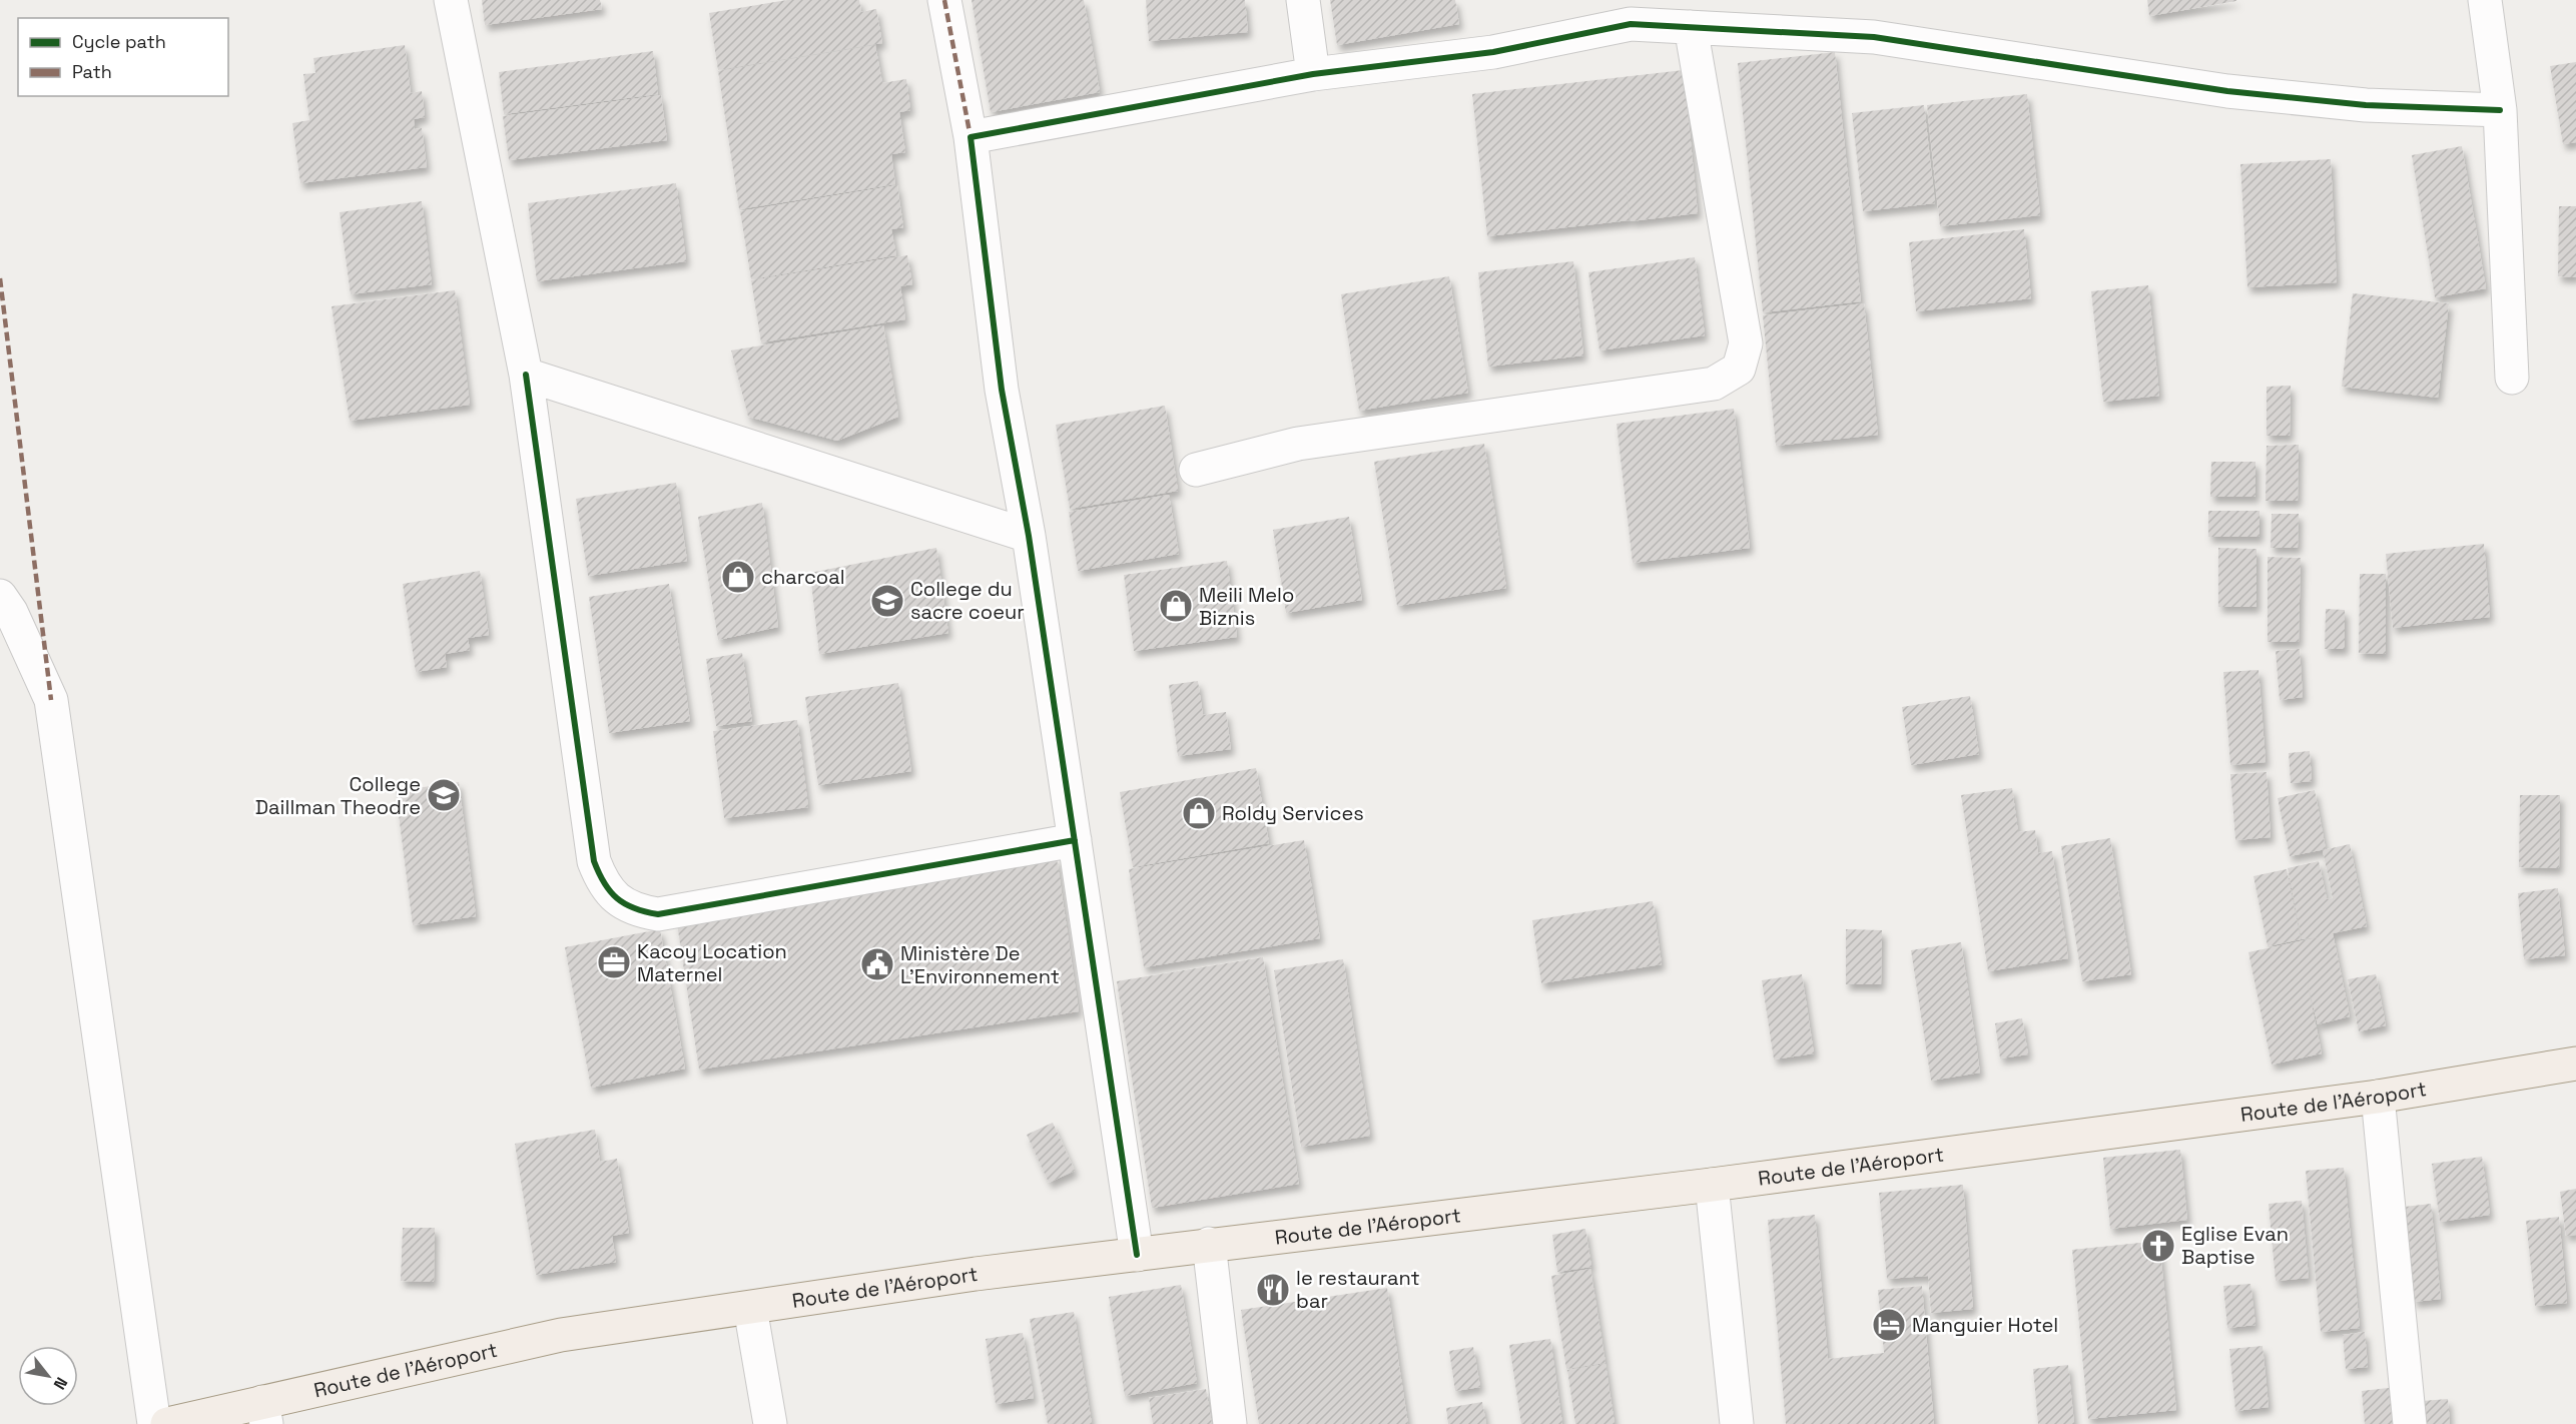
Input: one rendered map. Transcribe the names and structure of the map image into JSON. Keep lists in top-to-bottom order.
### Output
{
  "streets": {
    "main road": ["Route de l’Aéroport"]
  },
  "places": {
    "shop": ["charcoal", "Meili Melo Biznis", "Roldy Services"],
    "school or university": ["College du sacre coeur", "College Daillman Theodre"],
    "office": ["Kacoy Location Maternel"],
    "public building": ["Ministère De L'Environnement"],
    "church": ["Eglise Evan Baptise"],
    "restaurant": ["le restaurant bar"],
    "hotel": ["Manguier Hotel"]
  },
  "legend": ["Cycle path", "Path"],
  "north": "bottom right"
}
